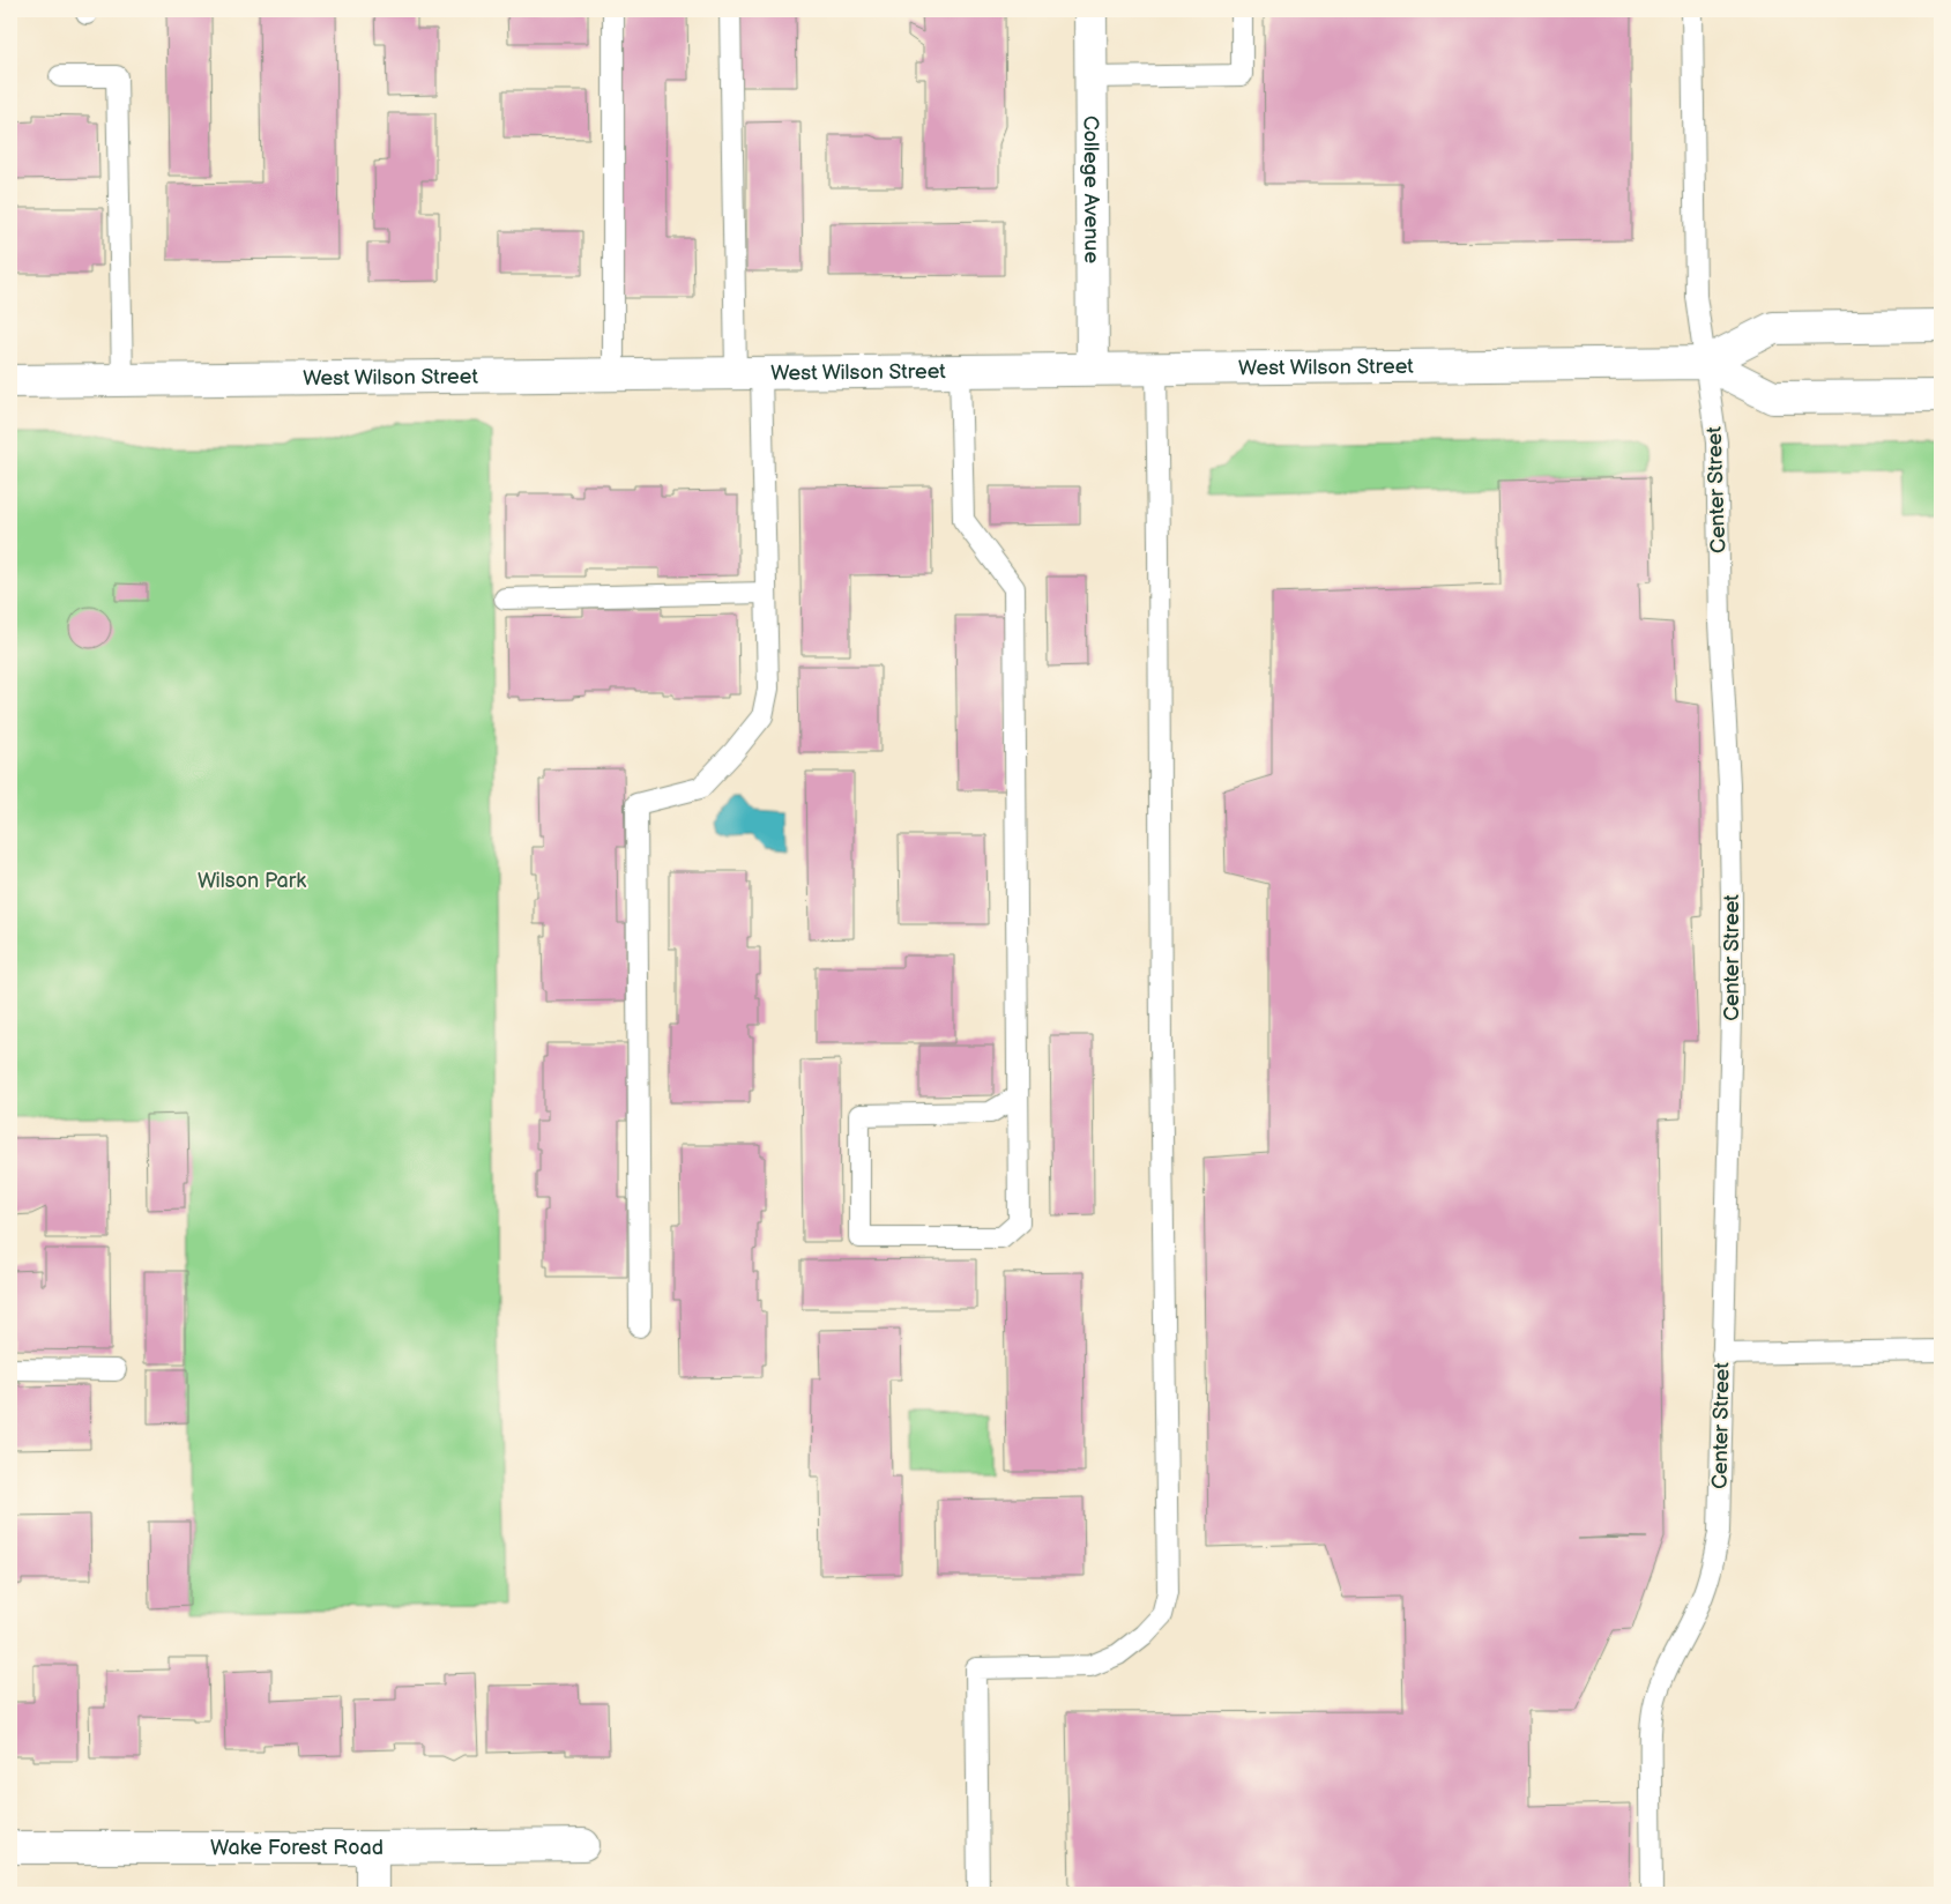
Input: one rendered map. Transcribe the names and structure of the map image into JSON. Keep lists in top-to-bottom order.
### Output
{
  "streets": {
    "street": ["College Avenue", "West Wilson Street", "Wake Forest Road"],
    "lane": ["Center Street"]
  },
  "crossings": [
    ["College Avenue", "West Wilson Street"],
    ["West Wilson Street", "Center Street"]
  ],
  "parks": ["Wilson Park"]
}
